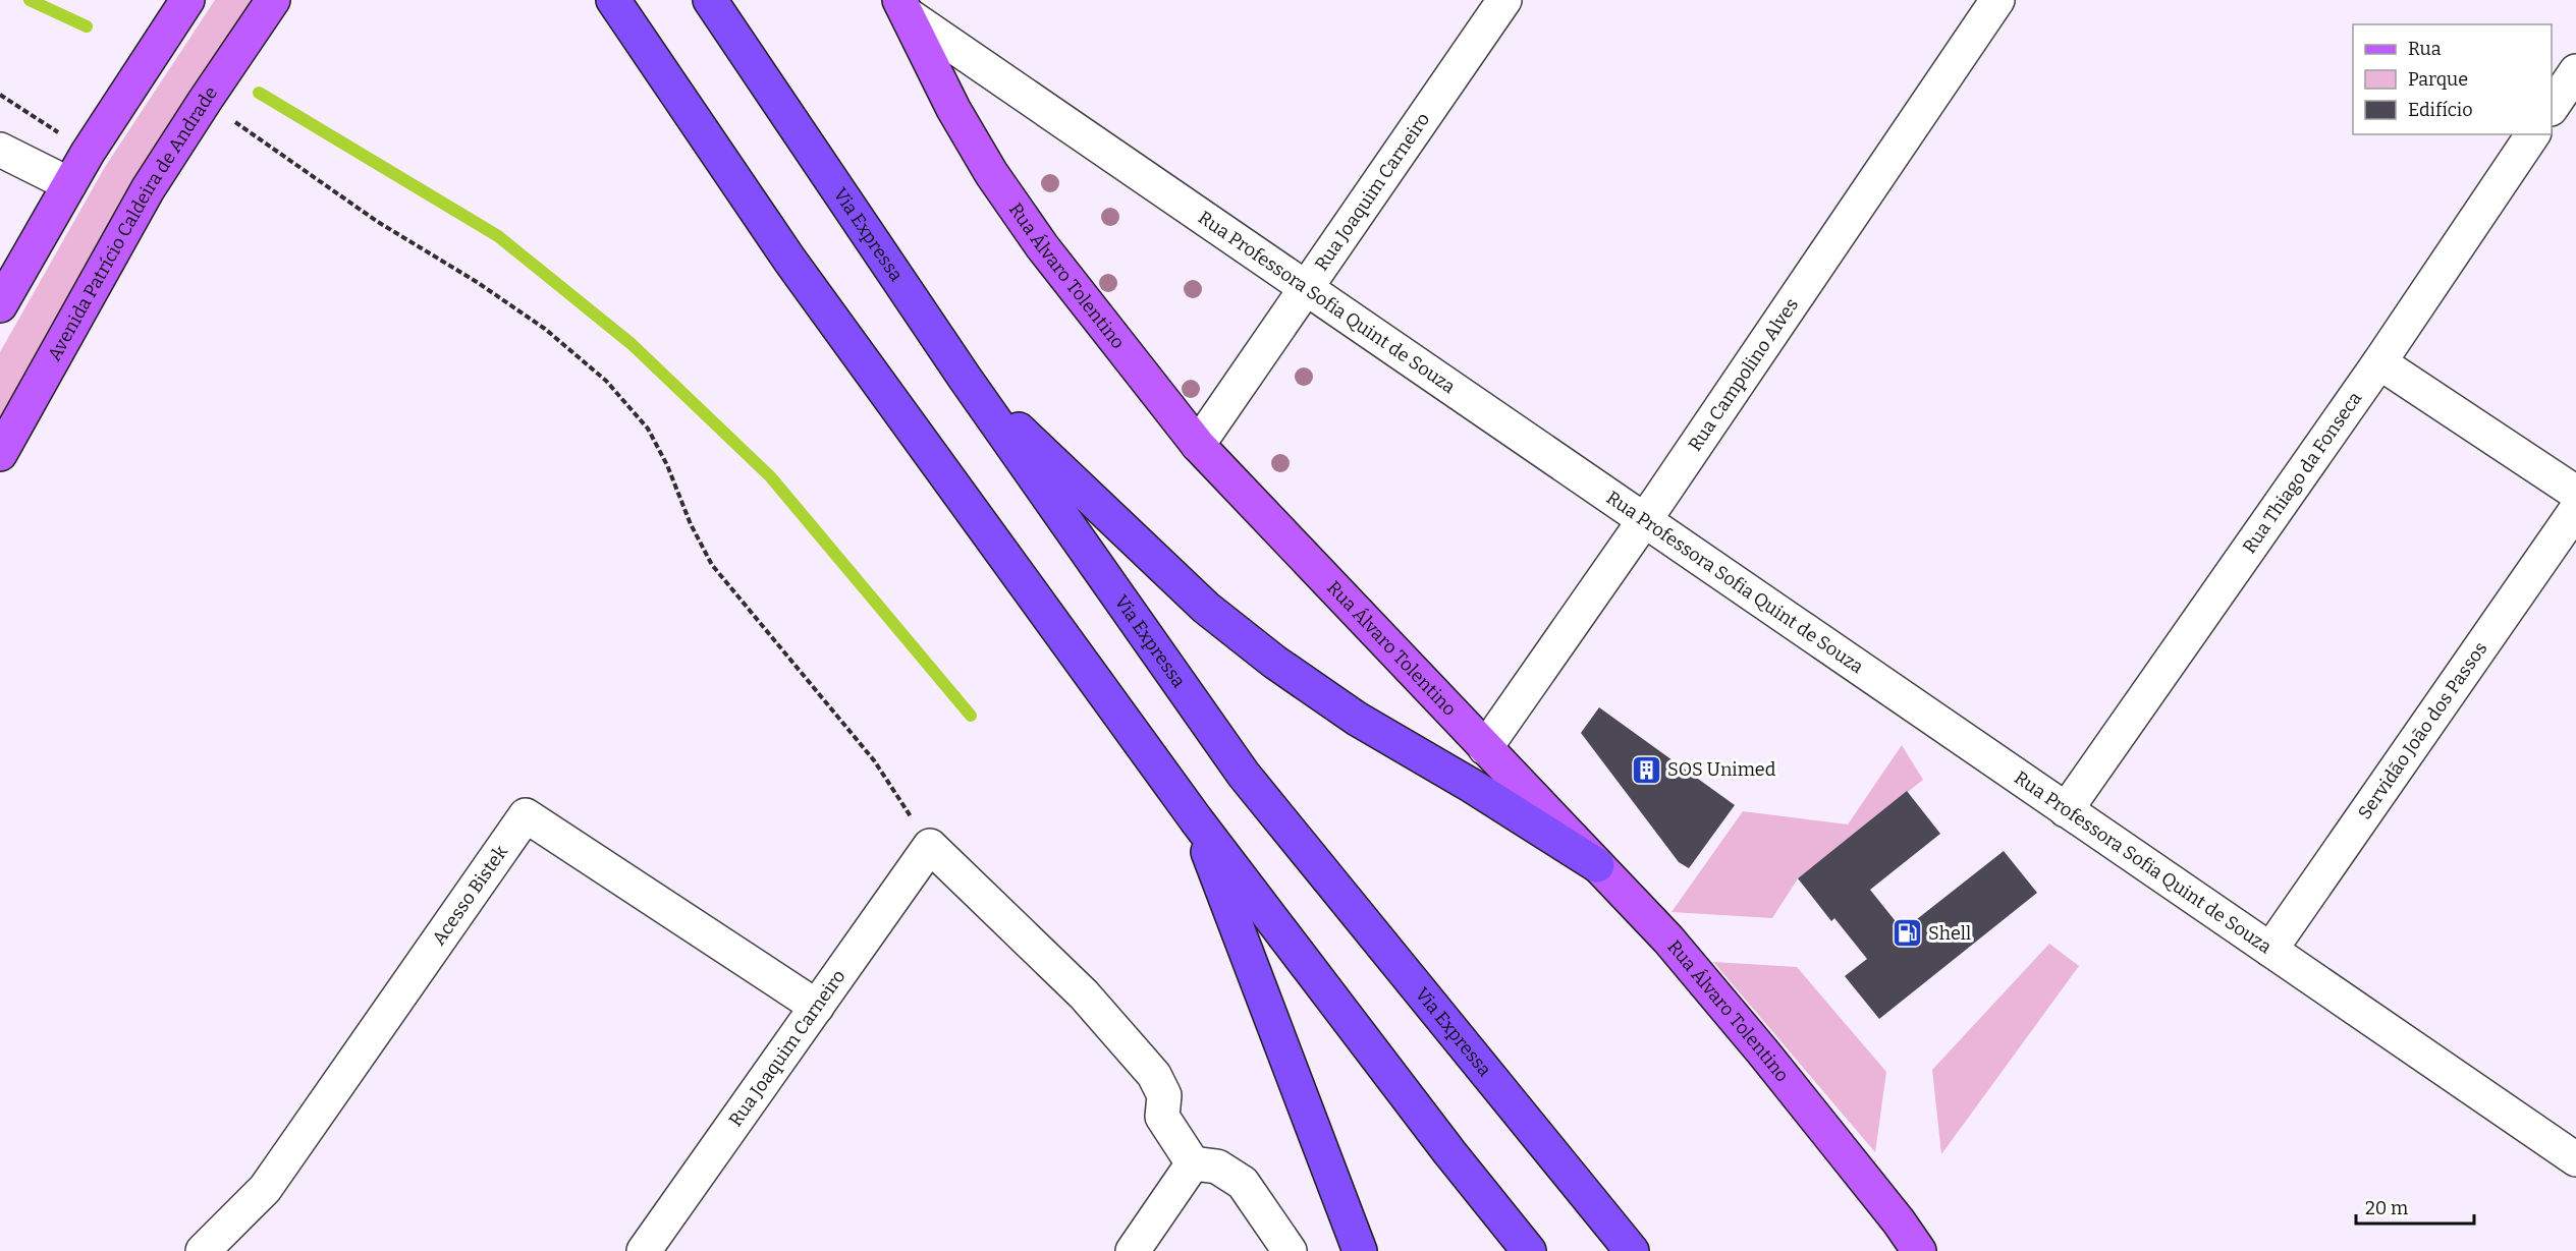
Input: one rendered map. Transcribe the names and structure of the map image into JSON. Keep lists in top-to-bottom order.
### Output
{
  "streets": {
    "highway": ["Via Expressa"],
    "main road": ["Avenida Patrício Caldeira de Andrade", "Rua Álvaro Tolentino"],
    "street": [
      "Rua Joaquim Carneiro",
      "Rua Professora Sofia Quint de Souza",
      "Rua Campolino Alves",
      "Rua Thiago da Fonseca",
      "Servidão João dos Passos",
      "Acesso Bistek"
    ]
  },
  "crossings": [
    ["Rua Joaquim Carneiro", "Rua Álvaro Tolentino"],
    ["Rua Joaquim Carneiro", "Rua Professora Sofia Quint de Souza"],
    ["Rua Joaquim Carneiro", "Acesso Bistek"],
    ["Rua Álvaro Tolentino", "Rua Professora Sofia Quint de Souza"],
    ["Rua Álvaro Tolentino", "Rua Campolino Alves"],
    ["Rua Professora Sofia Quint de Souza", "Rua Campolino Alves"],
    ["Rua Professora Sofia Quint de Souza", "Rua Thiago da Fonseca"],
    ["Rua Professora Sofia Quint de Souza", "Servidão João dos Passos"]
  ],
  "places": {
    "building": ["SOS Unimed"],
    "fuel station": ["Shell"]
  },
  "legend": ["Rua", "Parque", "Edifício"],
  "scale_bar": "20 m"
}
